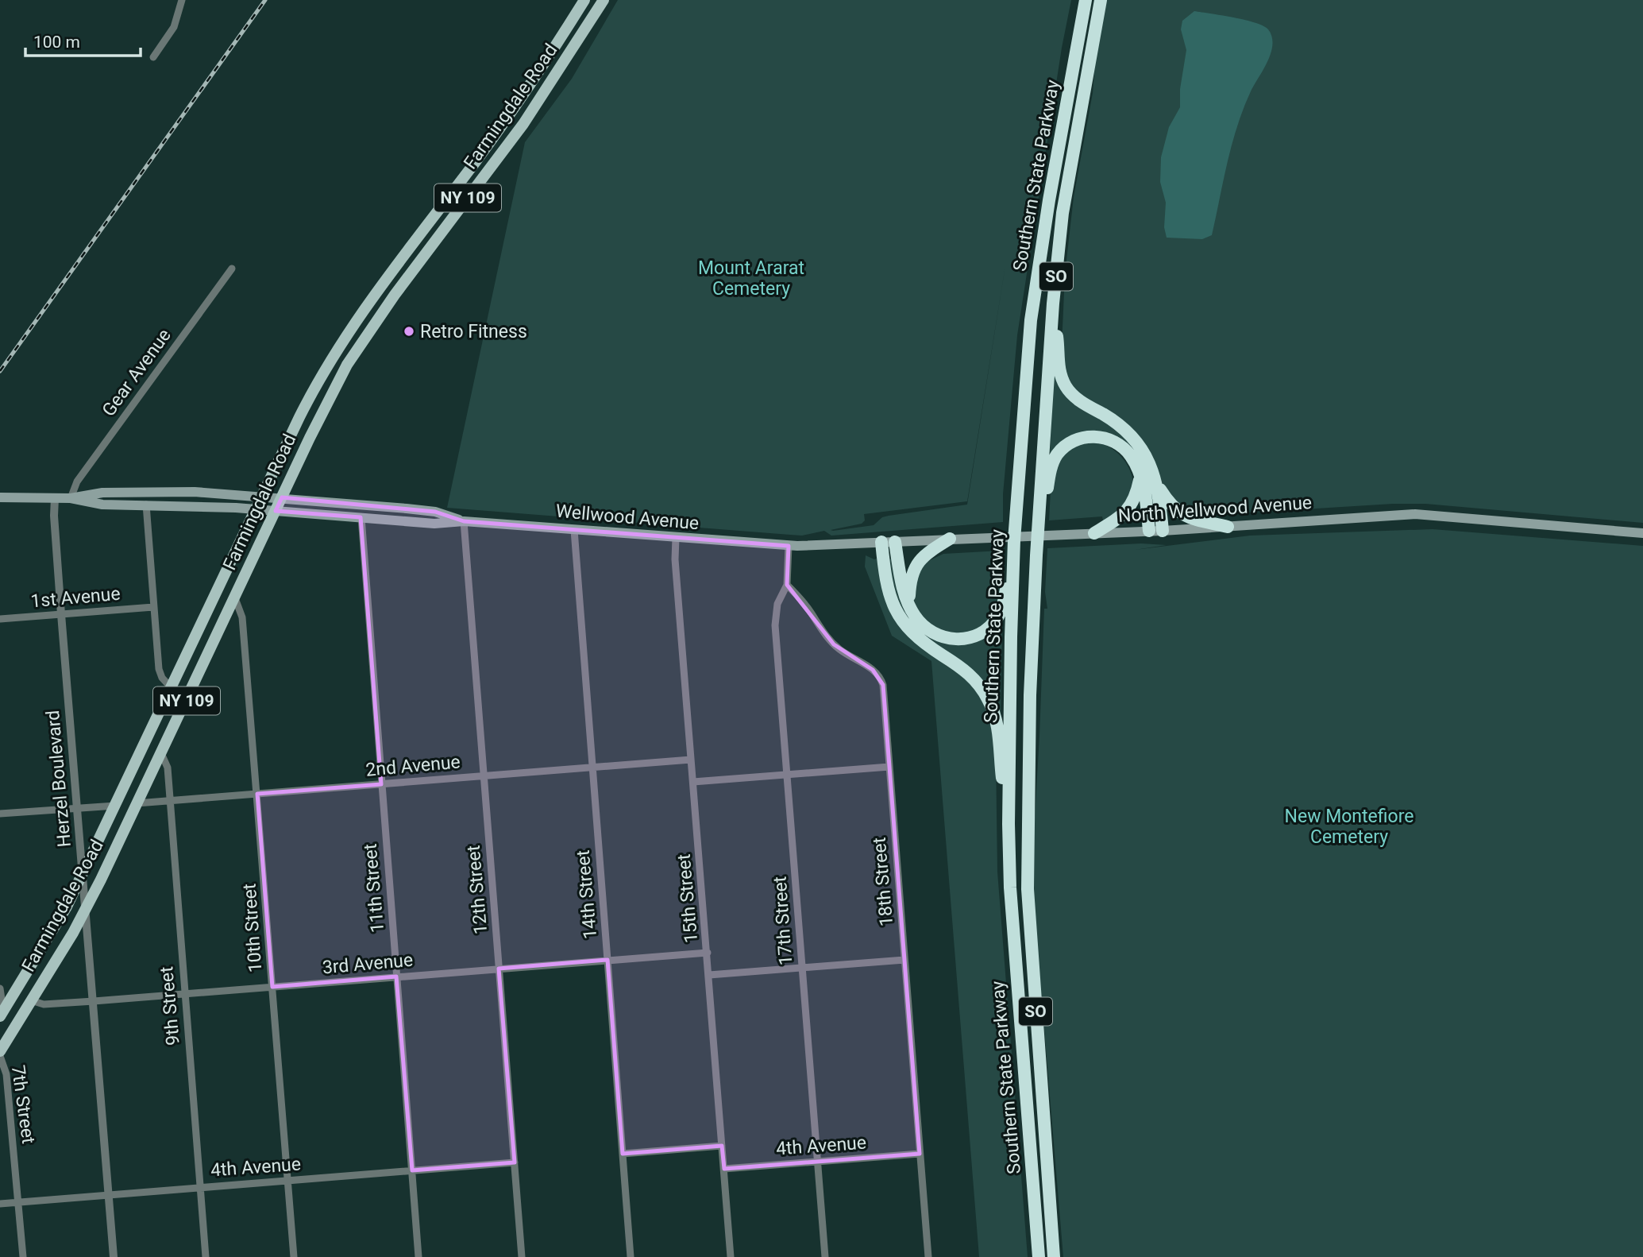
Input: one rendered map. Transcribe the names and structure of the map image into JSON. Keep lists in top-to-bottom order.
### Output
{
  "streets": {
    "highway": ["Southern State Parkway", "SO"],
    "main road": [
      "Farmingdale Road",
      "NY 109",
      "North Wellwood Avenue",
      "Wellwood Avenue"
    ],
    "street": [
      "Gear Avenue",
      "1st Avenue",
      "2nd Avenue",
      "Herzel Boulevard",
      "18th Street",
      "11th Street",
      "12th Street",
      "14th Street",
      "15th Street",
      "17th Street",
      "10th Street",
      "3rd Avenue",
      "9th Street",
      "7th Street",
      "4th Avenue"
    ]
  },
  "crossings": [
    ["Farmingdale Road", "2nd Avenue"],
    ["Farmingdale Road", "Herzel Boulevard"],
    ["Farmingdale Road", "10th Street"],
    ["Farmingdale Road", "3rd Avenue"],
    ["Farmingdale Road", "9th Street"],
    ["North Wellwood Avenue", "Wellwood Avenue"],
    ["Wellwood Avenue", "12th Street"],
    ["Wellwood Avenue", "14th Street"],
    ["Wellwood Avenue", "15th Street"],
    ["1st Avenue", "Herzel Boulevard"],
    ["2nd Avenue", "11th Street"],
    ["2nd Avenue", "12th Street"],
    ["2nd Avenue", "14th Street"],
    ["2nd Avenue", "15th Street"],
    ["2nd Avenue", "10th Street"],
    ["2nd Avenue", "9th Street"],
    ["Herzel Boulevard", "3rd Avenue"],
    ["Herzel Boulevard", "4th Avenue"],
    ["18th Street", "17th Street"],
    ["18th Street", "4th Avenue"],
    ["11th Street", "3rd Avenue"],
    ["11th Street", "4th Avenue"],
    ["12th Street", "3rd Avenue"],
    ["12th Street", "4th Avenue"],
    ["14th Street", "3rd Avenue"],
    ["15th Street", "3rd Avenue"],
    ["15th Street", "4th Avenue"],
    ["17th Street", "4th Avenue"],
    ["10th Street", "3rd Avenue"],
    ["10th Street", "4th Avenue"],
    ["3rd Avenue", "9th Street"],
    ["9th Street", "4th Avenue"],
    ["7th Street", "4th Avenue"]
  ],
  "parks": ["Mount Ararat Cemetery", "New Montefiore Cemetery"],
  "places": ["Retro Fitness"],
  "scale_bar": "100 m"
}
